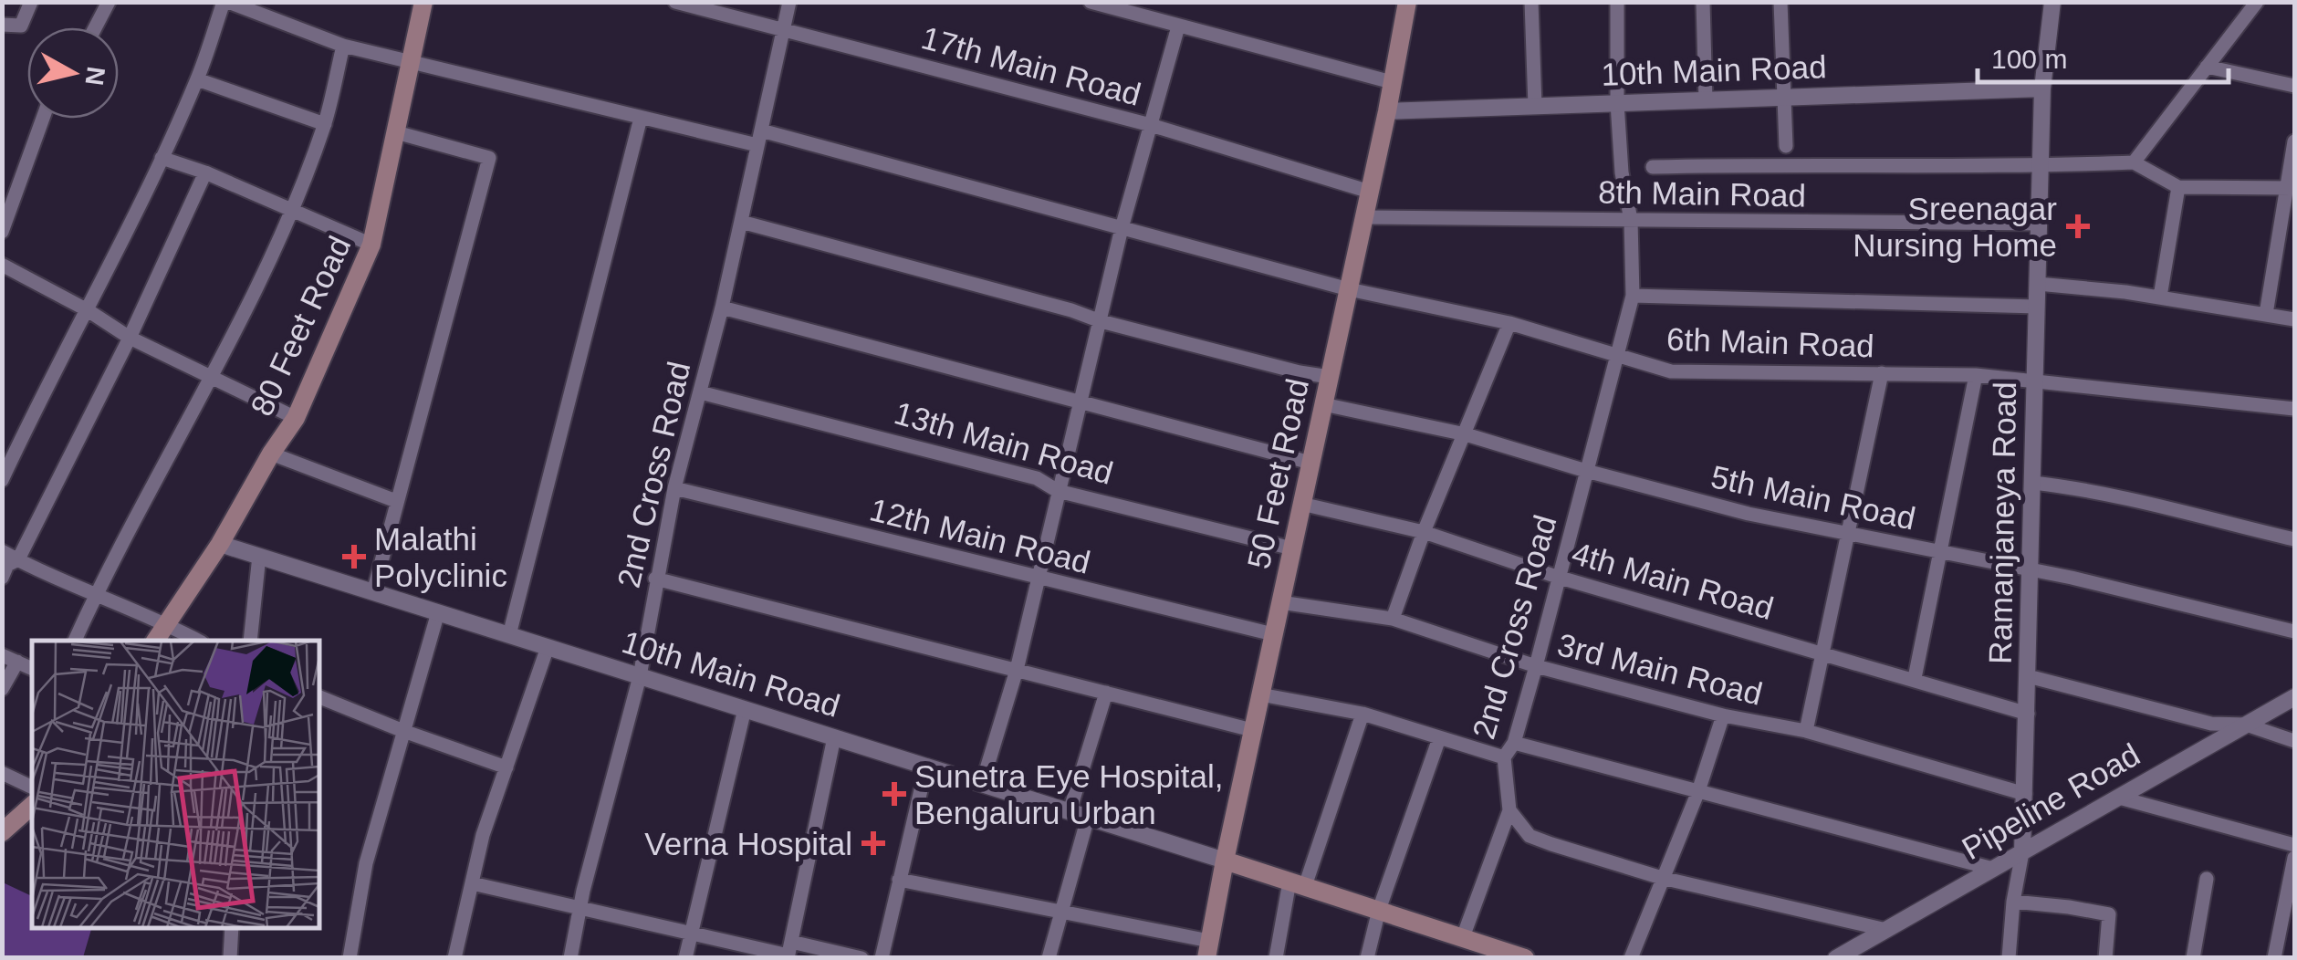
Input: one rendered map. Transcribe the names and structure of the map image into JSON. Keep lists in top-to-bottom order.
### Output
{
  "streets": {
    "main road": ["80 Feet Road", "50 Feet Road"],
    "street": [
      "17th Main Road",
      "10th Main Road",
      "8th Main Road",
      "6th Main Road",
      "13th Main Road",
      "2nd Cross Road",
      "5th Main Road",
      "Ramanjaneya Road",
      "12th Main Road",
      "4th Main Road",
      "3rd Main Road",
      "Pipeline Road"
    ]
  },
  "crossings": [
    ["17th Main Road", "50 Feet Road"],
    ["17th Main Road", "2nd Cross Road"],
    ["10th Main Road", "80 Feet Road"],
    ["10th Main Road", "50 Feet Road"],
    ["10th Main Road", "2nd Cross Road"],
    ["10th Main Road", "Ramanjaneya Road"],
    ["8th Main Road", "50 Feet Road"],
    ["8th Main Road", "2nd Cross Road"],
    ["8th Main Road", "Ramanjaneya Road"],
    ["80 Feet Road", "6th Main Road"],
    ["6th Main Road", "50 Feet Road"],
    ["6th Main Road", "2nd Cross Road"],
    ["6th Main Road", "Ramanjaneya Road"],
    ["13th Main Road", "50 Feet Road"],
    ["13th Main Road", "2nd Cross Road"],
    ["50 Feet Road", "5th Main Road"],
    ["50 Feet Road", "12th Main Road"],
    ["50 Feet Road", "4th Main Road"],
    ["50 Feet Road", "3rd Main Road"],
    ["2nd Cross Road", "5th Main Road"],
    ["2nd Cross Road", "12th Main Road"],
    ["2nd Cross Road", "4th Main Road"],
    ["2nd Cross Road", "3rd Main Road"],
    ["5th Main Road", "Ramanjaneya Road"],
    ["Ramanjaneya Road", "4th Main Road"],
    ["Ramanjaneya Road", "3rd Main Road"],
    ["Ramanjaneya Road", "Pipeline Road"]
  ],
  "places": {
    "health": [
      "Sreenagar Nursing Home",
      "Malathi Polyclinic",
      "Sunetra Eye Hospital, Bengaluru Urban",
      "Verna Hospital"
    ]
  },
  "scale_bar": "100 m",
  "north": "right"
}
